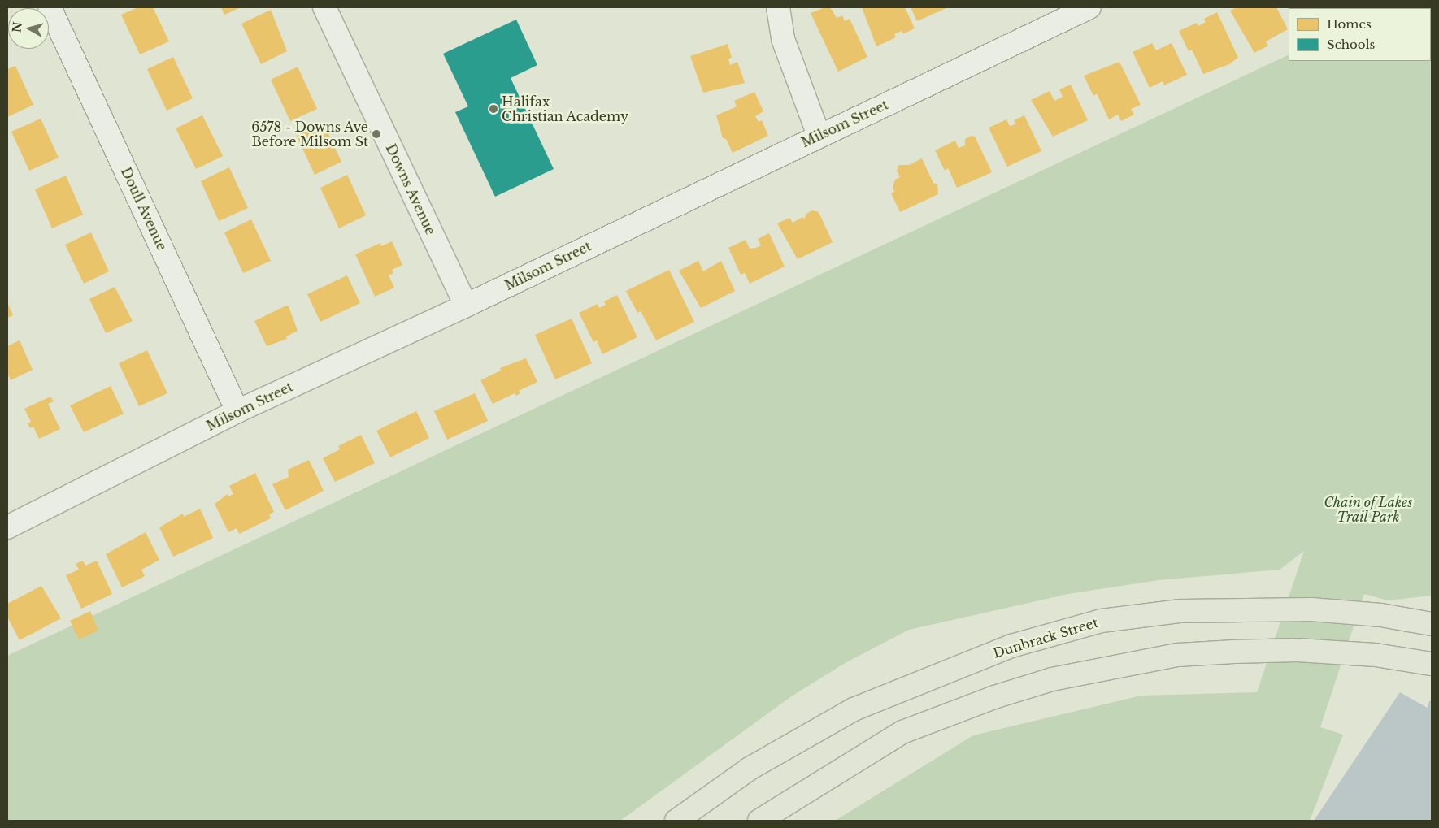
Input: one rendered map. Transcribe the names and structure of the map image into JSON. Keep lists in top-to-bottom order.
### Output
{
  "streets": {
    "main road": ["Dunbrack Street"],
    "street": ["Milsom Street", "Downs Avenue", "Doull Avenue"]
  },
  "crossings": [
    ["Milsom Street", "Downs Avenue"],
    ["Milsom Street", "Doull Avenue"]
  ],
  "parks": ["Chain of Lakes Trail Park"],
  "places": ["Halifax Christian Academy", "6578 - Downs Ave Before Milsom St"],
  "legend": ["Homes", "Schools"],
  "north": "left"
}
